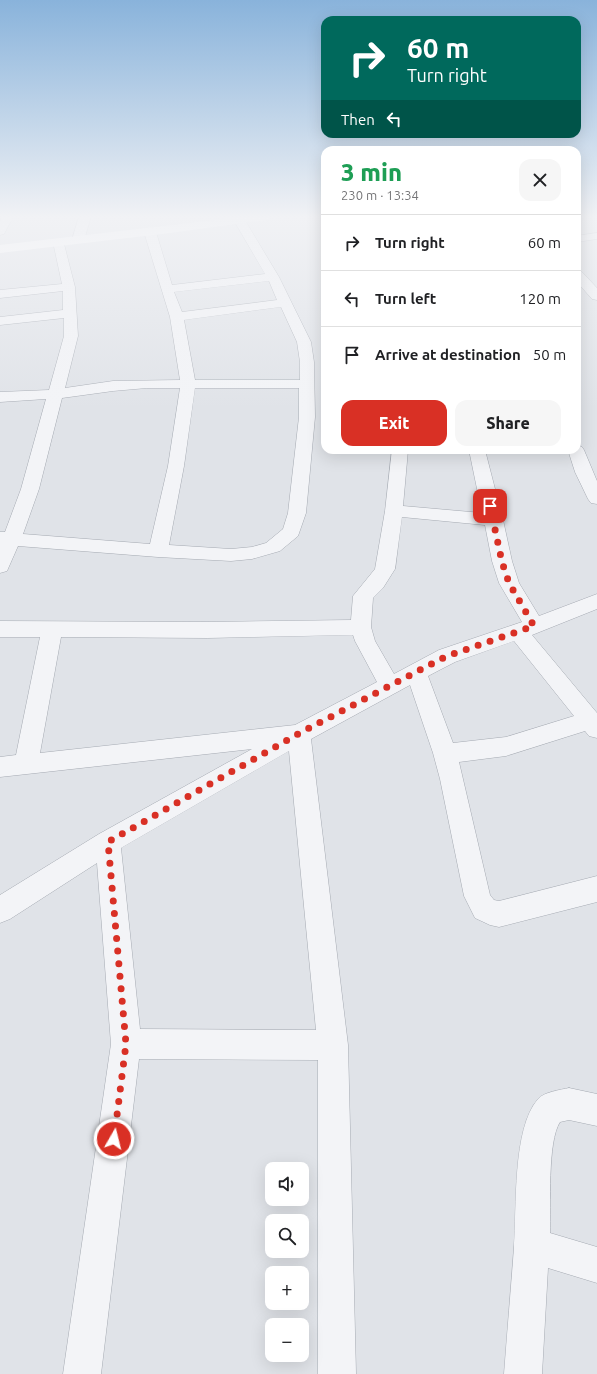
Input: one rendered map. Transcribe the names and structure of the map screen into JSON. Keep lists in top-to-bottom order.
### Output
{
  "page": {
    "turn": ["60 m", "Turn right"],
    "then": "Then",
    "heading": ["3 min", "230 m · 13:34"],
    "list": [
      {
        "name": "Turn right",
        "value": "60 m"
      },
      {
        "name": "Turn left",
        "value": "120 m"
      },
      {
        "name": "Arrive at destination",
        "value": "50 m"
      }
    ],
    "buttons": ["Exit", "Share"],
    "map_buttons": ["+", "−"]
  }
}
